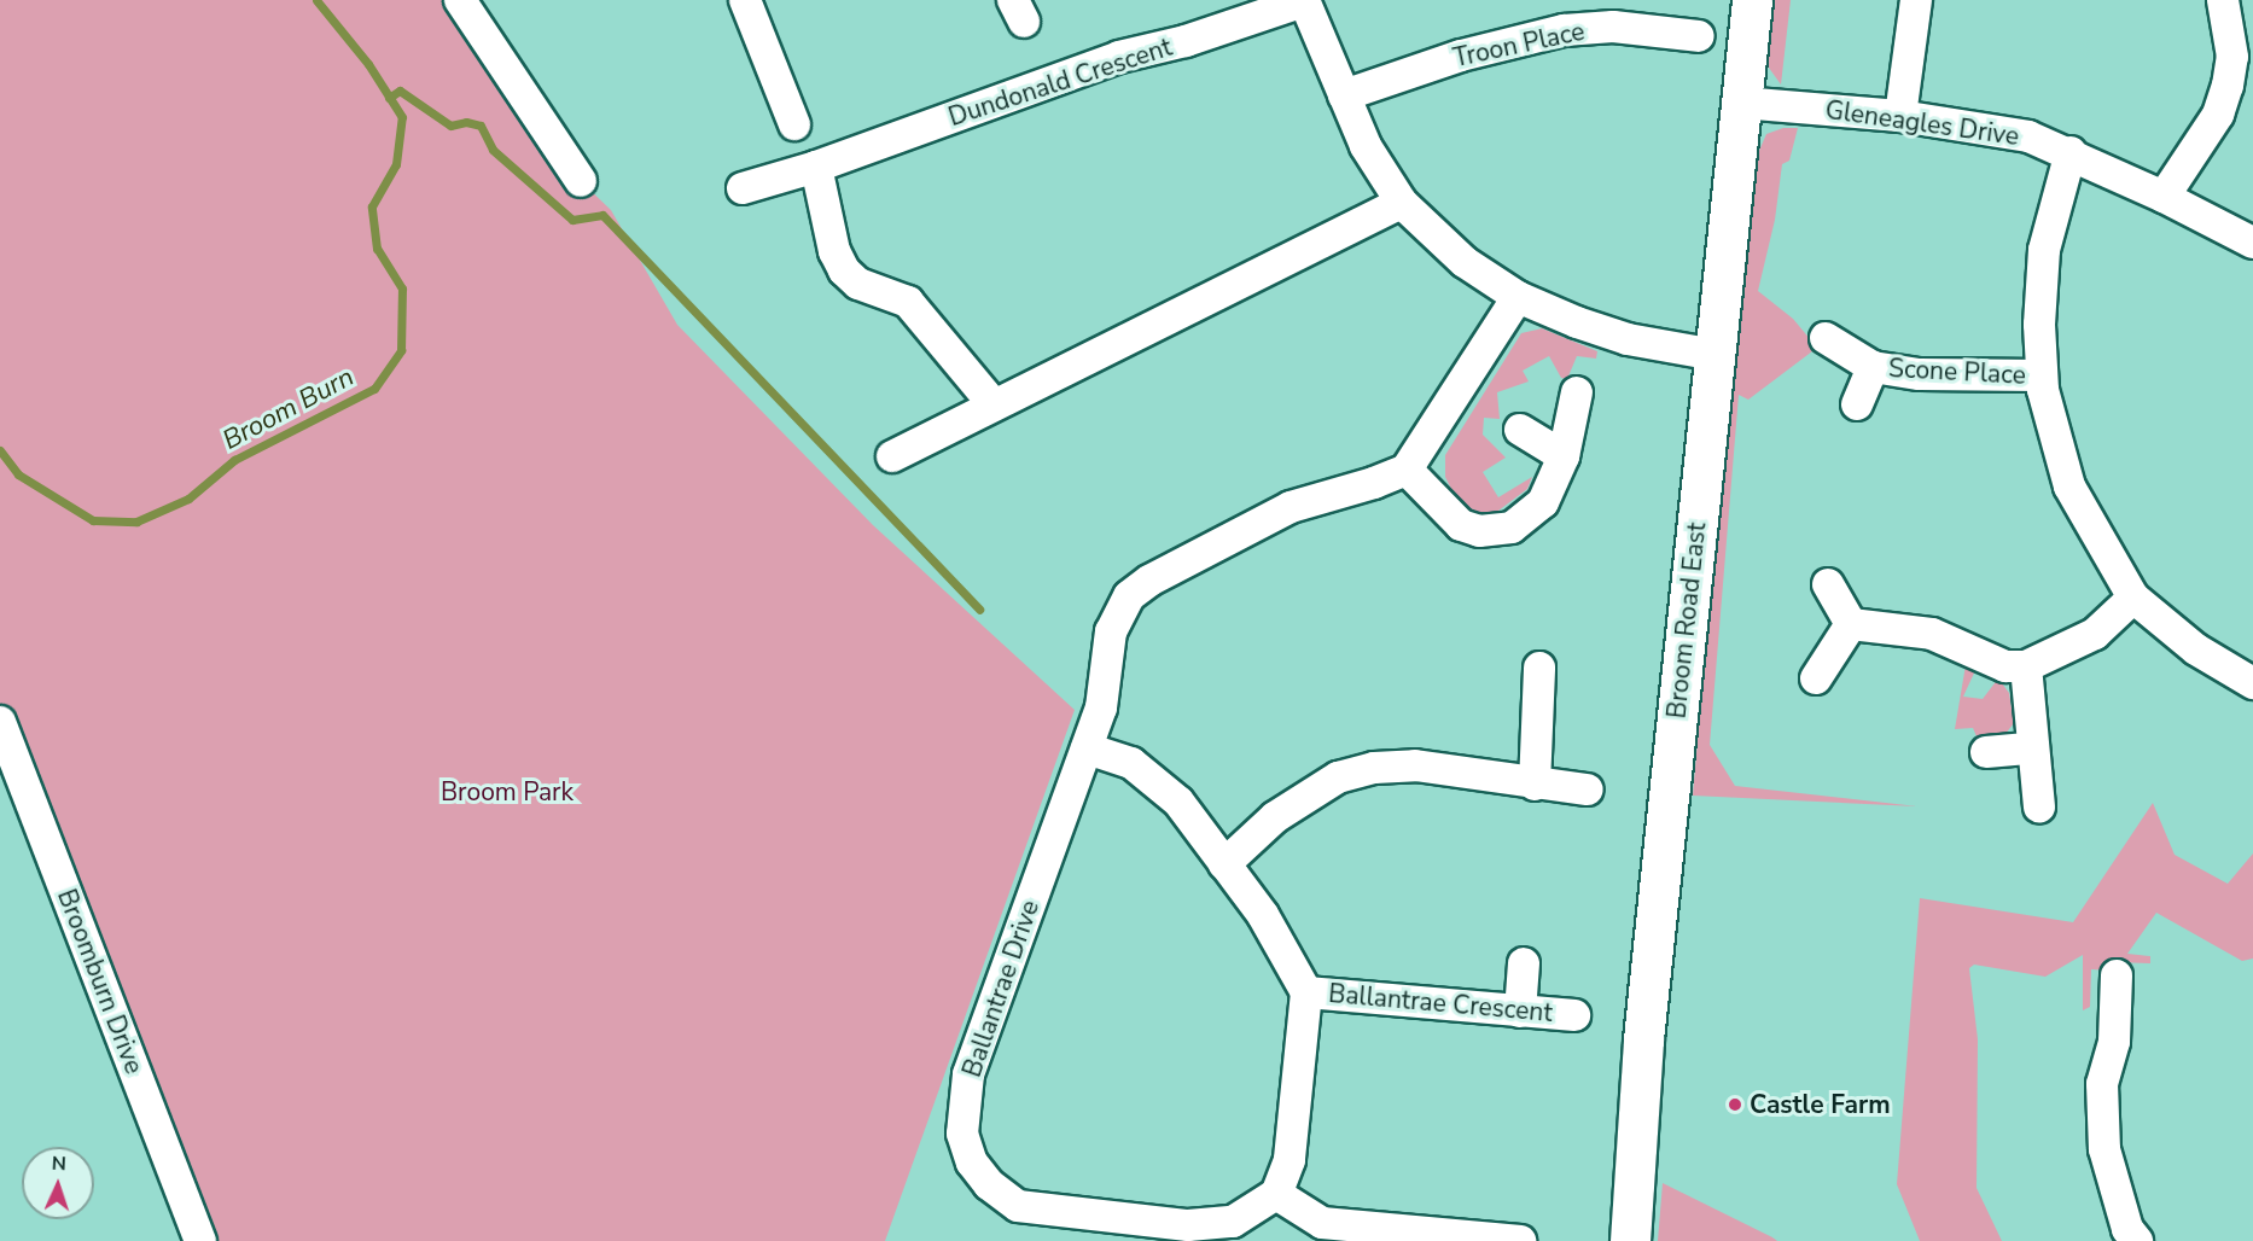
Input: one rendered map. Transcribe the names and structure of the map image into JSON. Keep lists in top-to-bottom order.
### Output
{
  "streets": {
    "street": [
      "Troon Place",
      "Dundonald Crescent",
      "Gleneagles Drive",
      "Scone Place",
      "Broom Road East",
      "Broomburn Drive",
      "Ballantrae Drive",
      "Ballantrae Crescent"
    ]
  },
  "crossings": [
    ["Gleneagles Drive", "Broom Road East"],
    ["Ballantrae Drive", "Ballantrae Crescent"]
  ],
  "water": ["Broom Burn"],
  "parks": ["Broom Park"],
  "places": ["Castle Farm"],
  "north": "top"
}
